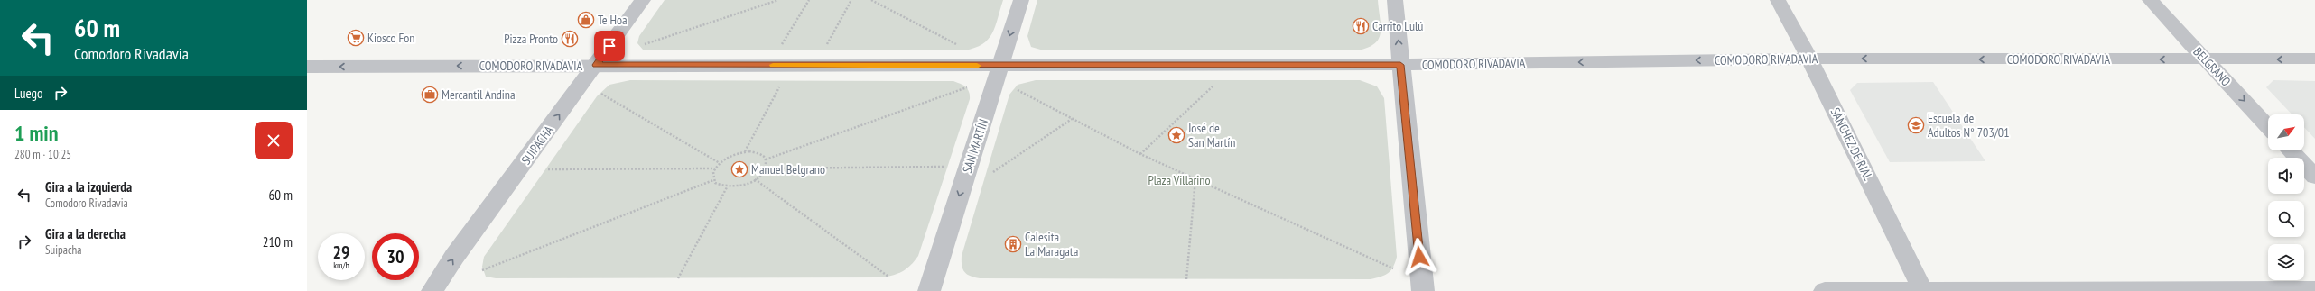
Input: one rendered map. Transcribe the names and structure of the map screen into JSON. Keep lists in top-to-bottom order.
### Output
{
  "streets": {
    "street": [
      "COMODORO RIVADAVIA",
      "BELGRANO",
      "SÁNCHEZ DE RIAL",
      "SUIPACHA",
      "SAN MARTÍN"
    ]
  },
  "crossings": [
    ["COMODORO RIVADAVIA", "BELGRANO"],
    ["COMODORO RIVADAVIA", "SÁNCHEZ DE RIAL"],
    ["COMODORO RIVADAVIA", "SUIPACHA"],
    ["COMODORO RIVADAVIA", "SAN MARTÍN"]
  ],
  "one_way": [
    "COMODORO RIVADAVIA",
    "BELGRANO",
    "SUIPACHA",
    "SAN MARTÍN"
  ],
  "parks": ["Plaza Villarino"],
  "places": {
    "shop": ["Te Hoa"],
    "restaurant": ["Carrito Lulú", "Pizza Pronto"],
    "supermarket": ["Kiosco Fon"],
    "office": ["Mercantil Andina"],
    "school or university": ["Escuela de Adultos N° 703/01"],
    "place": ["José de San Martín", "Manuel Belgrano"],
    "building": ["Calesita La Maragata"]
  },
  "north": "top right",
  "page": {
    "turn": ["60 m", "Comodoro Rivadavia"],
    "then": "Luego",
    "heading": ["1 min", "280 m · 10:25"],
    "list": [
      {
        "name": "Gira a la izquierda",
        "note": "Comodoro Rivadavia",
        "value": "60 m"
      },
      {
        "name": "Gira a la derecha",
        "note": "Suipacha",
        "value": "210 m"
      }
    ],
    "speed": "29 km/h",
    "limit": "30"
  }
}
